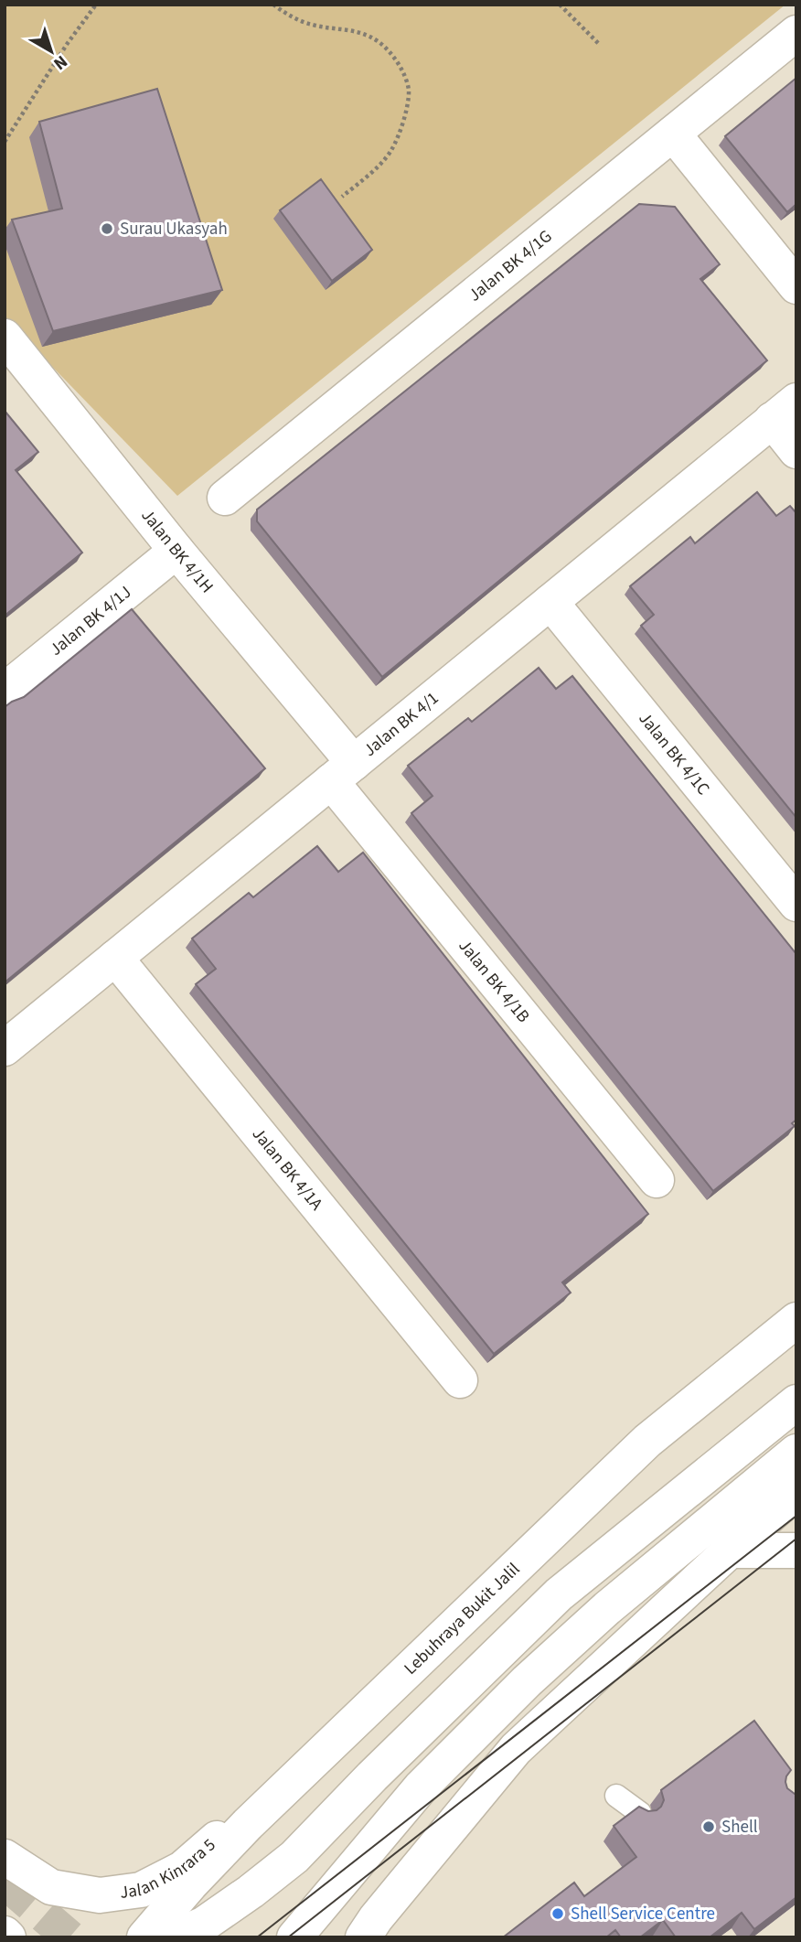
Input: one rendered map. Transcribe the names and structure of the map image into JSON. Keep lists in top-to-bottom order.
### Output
{
  "streets": {
    "main road": [
      "Jalan BK 4/1G",
      "Jalan BK 4/1H",
      "Jalan BK 4/1J",
      "Jalan BK 4/1",
      "Jalan BK 4/1C",
      "Jalan BK 4/1B",
      "Jalan BK 4/1A",
      "Lebuhraya Bukit Jalil",
      "Jalan Kinrara 5"
    ]
  },
  "crossings": [
    ["Jalan BK 4/1H", "Jalan BK 4/1J"],
    ["Jalan BK 4/1H", "Jalan BK 4/1"],
    ["Jalan BK 4/1H", "Jalan BK 4/1B"],
    ["Jalan BK 4/1", "Jalan BK 4/1C"],
    ["Jalan BK 4/1", "Jalan BK 4/1B"],
    ["Jalan BK 4/1", "Jalan BK 4/1A"],
    ["Lebuhraya Bukit Jalil", "Jalan Kinrara 5"]
  ],
  "places": ["Surau Ukasyah", "Shell", "Shell Service Centre"],
  "north": "bottom right"
}
